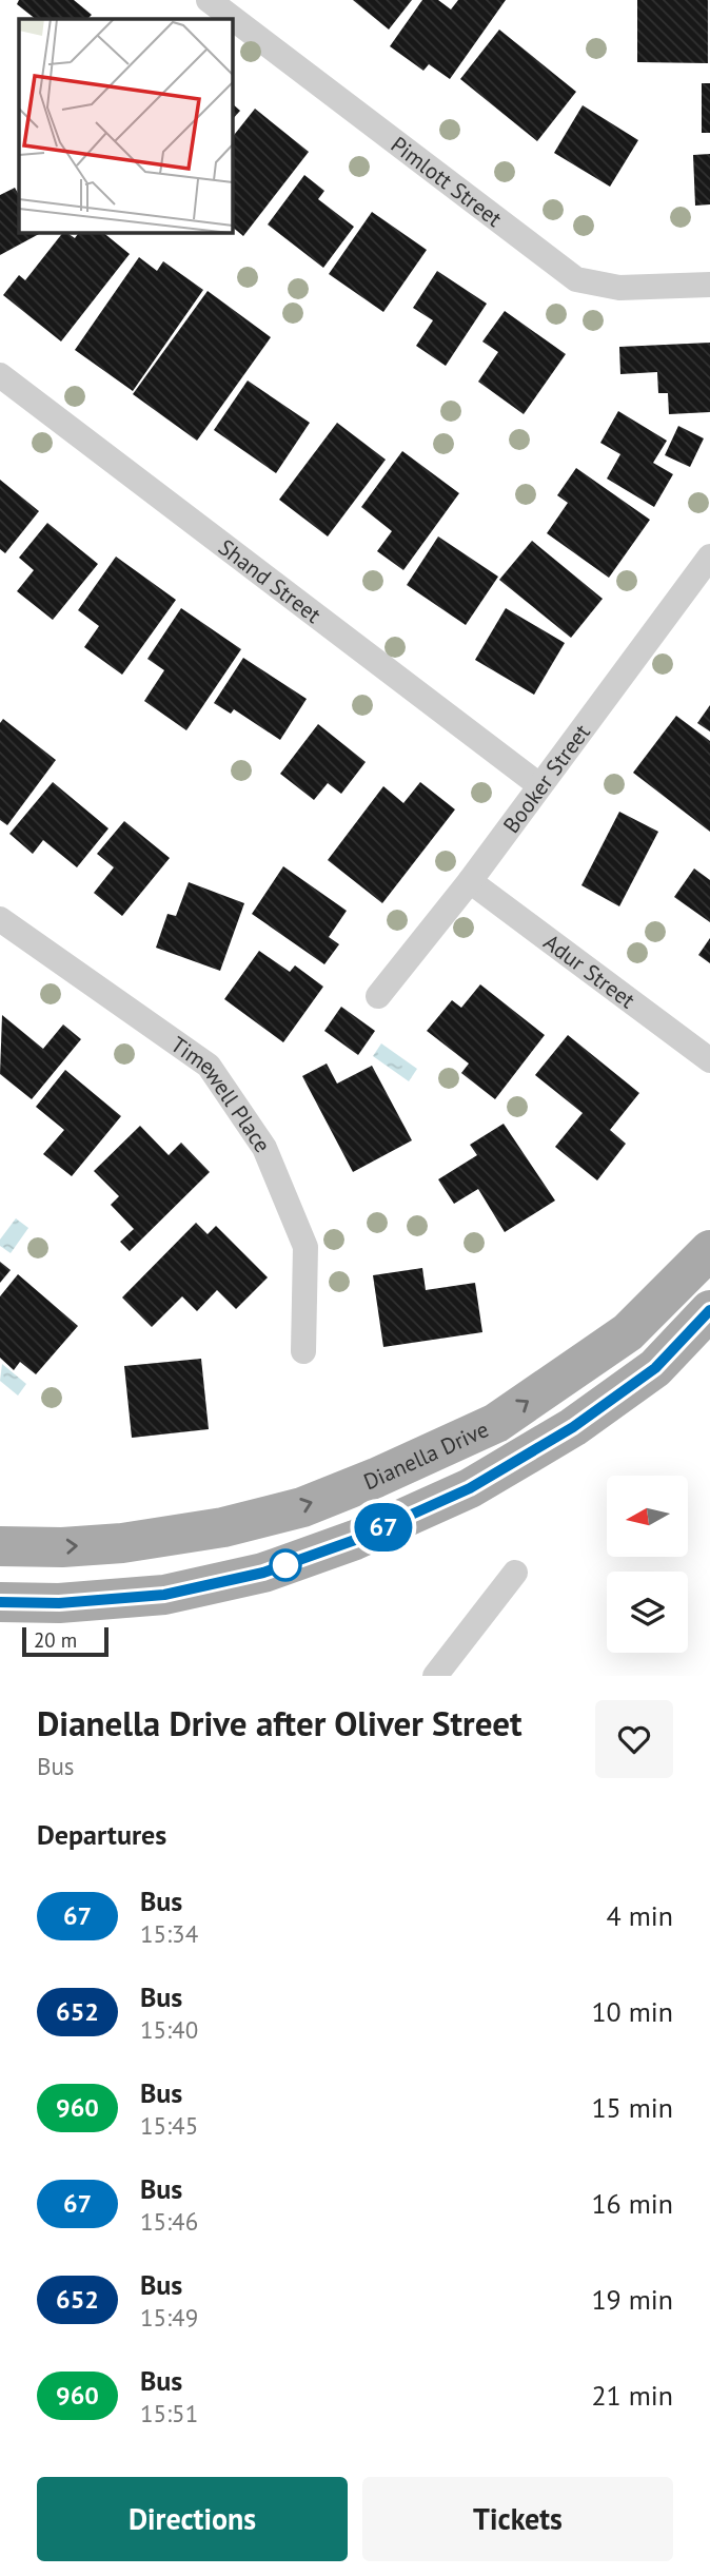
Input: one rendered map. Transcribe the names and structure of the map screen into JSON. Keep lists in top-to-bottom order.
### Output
{
  "streets": {
    "main road": ["Dianella Drive"],
    "street": [
      "Pimlott Street",
      "Shand Street",
      "Booker Street",
      "Adur Street",
      "Timewell Place"
    ]
  },
  "crossings": [
    ["Shand Street", "Booker Street"],
    ["Booker Street", "Adur Street"]
  ],
  "lines": ["bus line 67"],
  "scale_bar": "20 m",
  "north": "left",
  "page": {
    "on_map": "67",
    "scale": "20 m",
    "heading": [
      ["Dianella Drive after Oliver Street", "Bus"],
      "Departures"
    ],
    "list": [
      {
        "mark": "67",
        "name": "Bus",
        "note": "15:34",
        "value": "4 min"
      },
      {
        "mark": "652",
        "name": "Bus",
        "note": "15:40",
        "value": "10 min"
      },
      {
        "mark": "960",
        "name": "Bus",
        "note": "15:45",
        "value": "15 min"
      },
      {
        "mark": "67",
        "name": "Bus",
        "note": "15:46",
        "value": "16 min"
      },
      {
        "mark": "652",
        "name": "Bus",
        "note": "15:49",
        "value": "19 min"
      },
      {
        "mark": "960",
        "name": "Bus",
        "note": "15:51",
        "value": "21 min"
      }
    ],
    "buttons": ["Directions", "Tickets"]
  }
}
